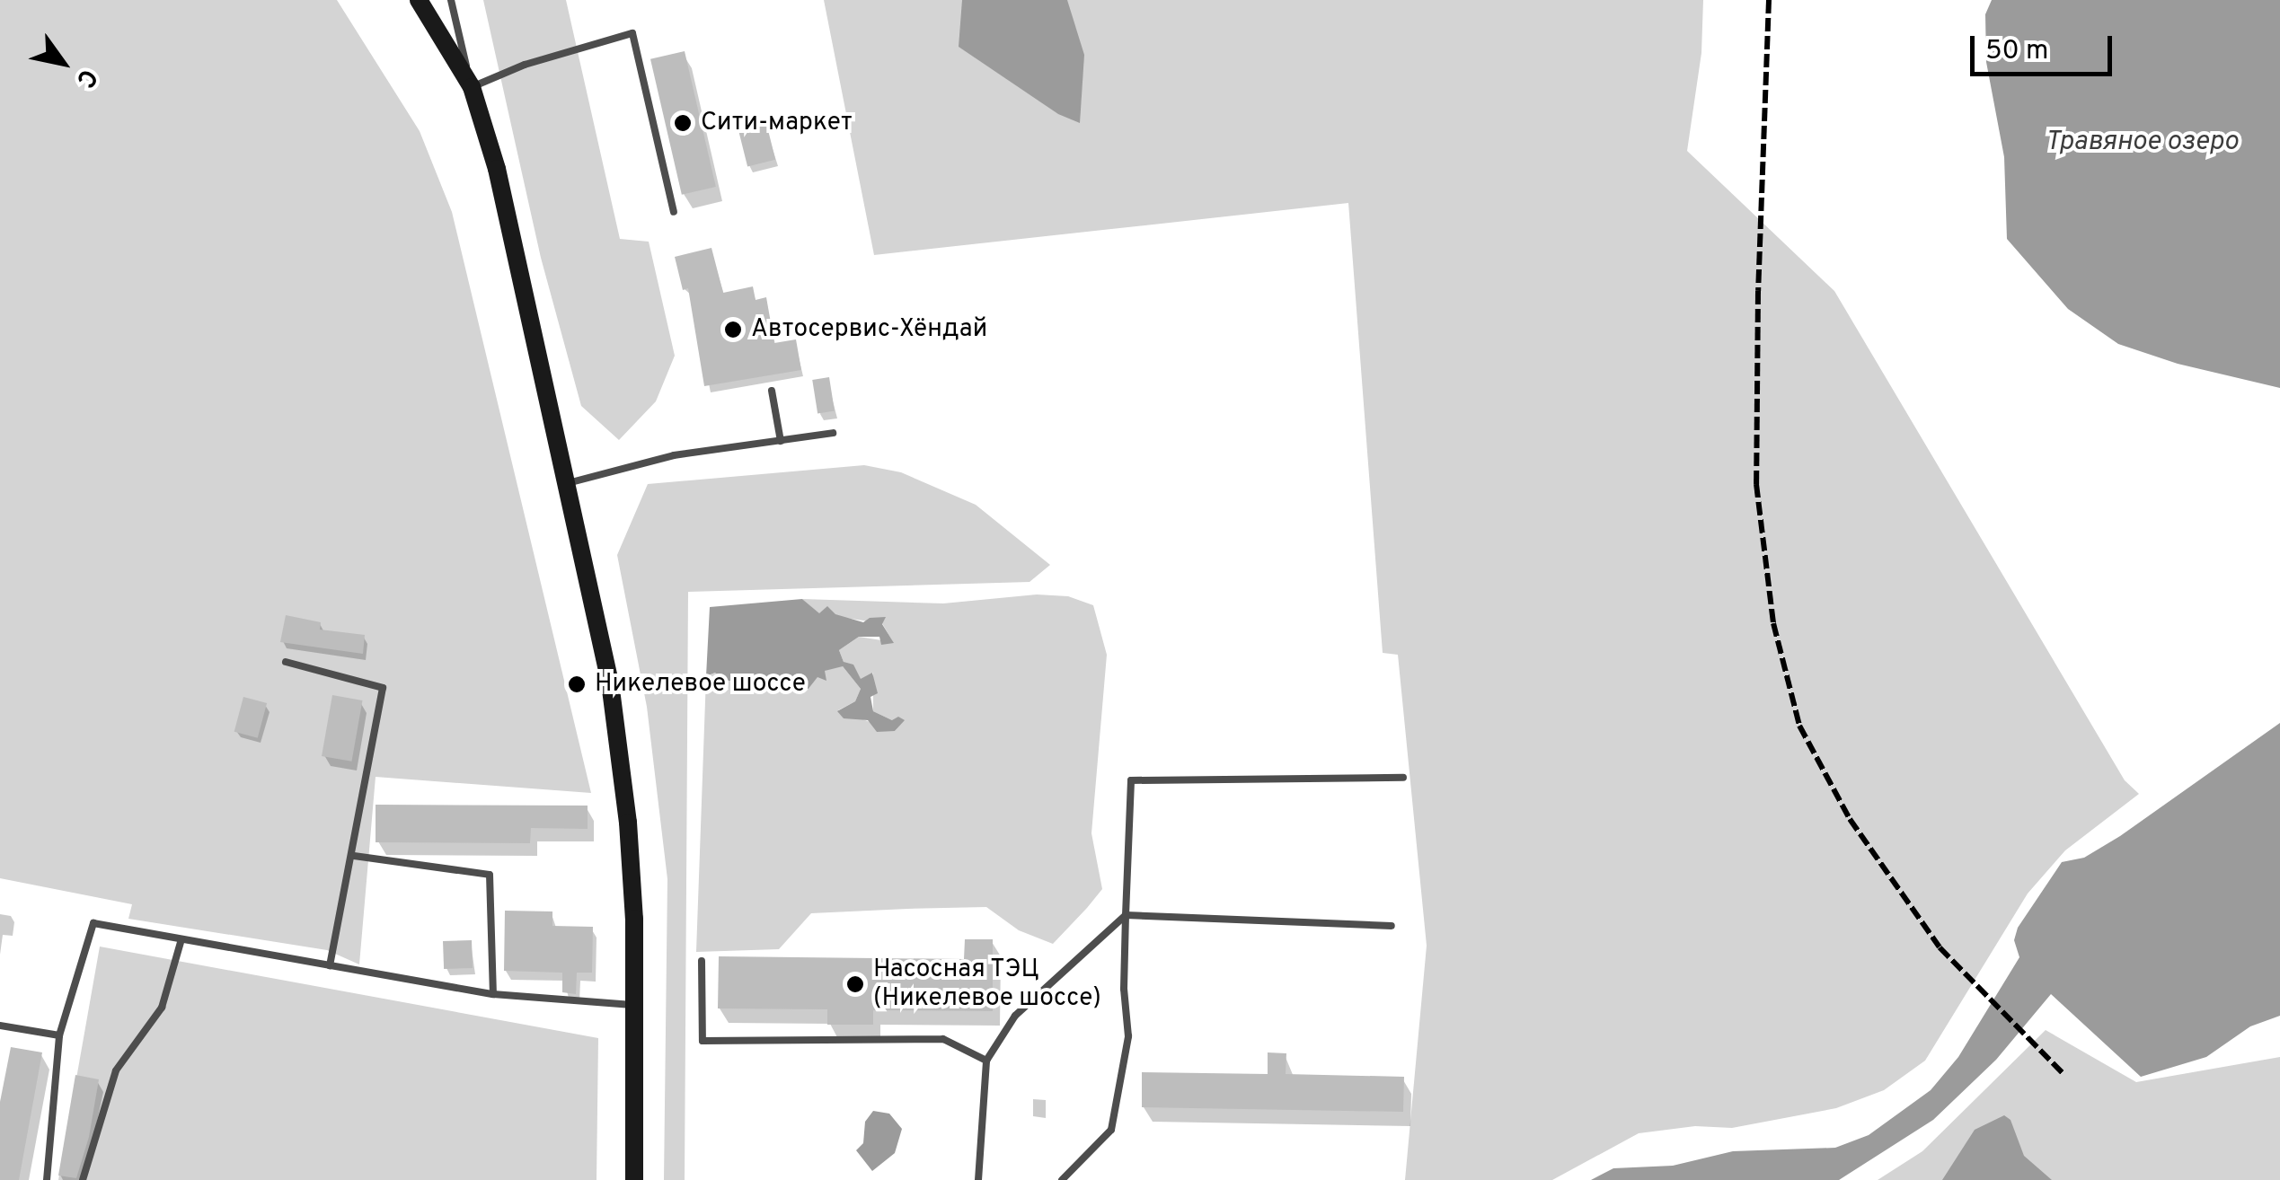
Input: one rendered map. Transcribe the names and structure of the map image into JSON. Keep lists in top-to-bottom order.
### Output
{
  "water": ["Травяное озеро"],
  "places": [
    "Сити-маркет",
    "Автосервис-Хёндай",
    "Никелевое шоссе",
    "Насосная ТЭЦ (Никелевое шоссе)"
  ],
  "scale_bar": "50 m",
  "north": "bottom right"
}
